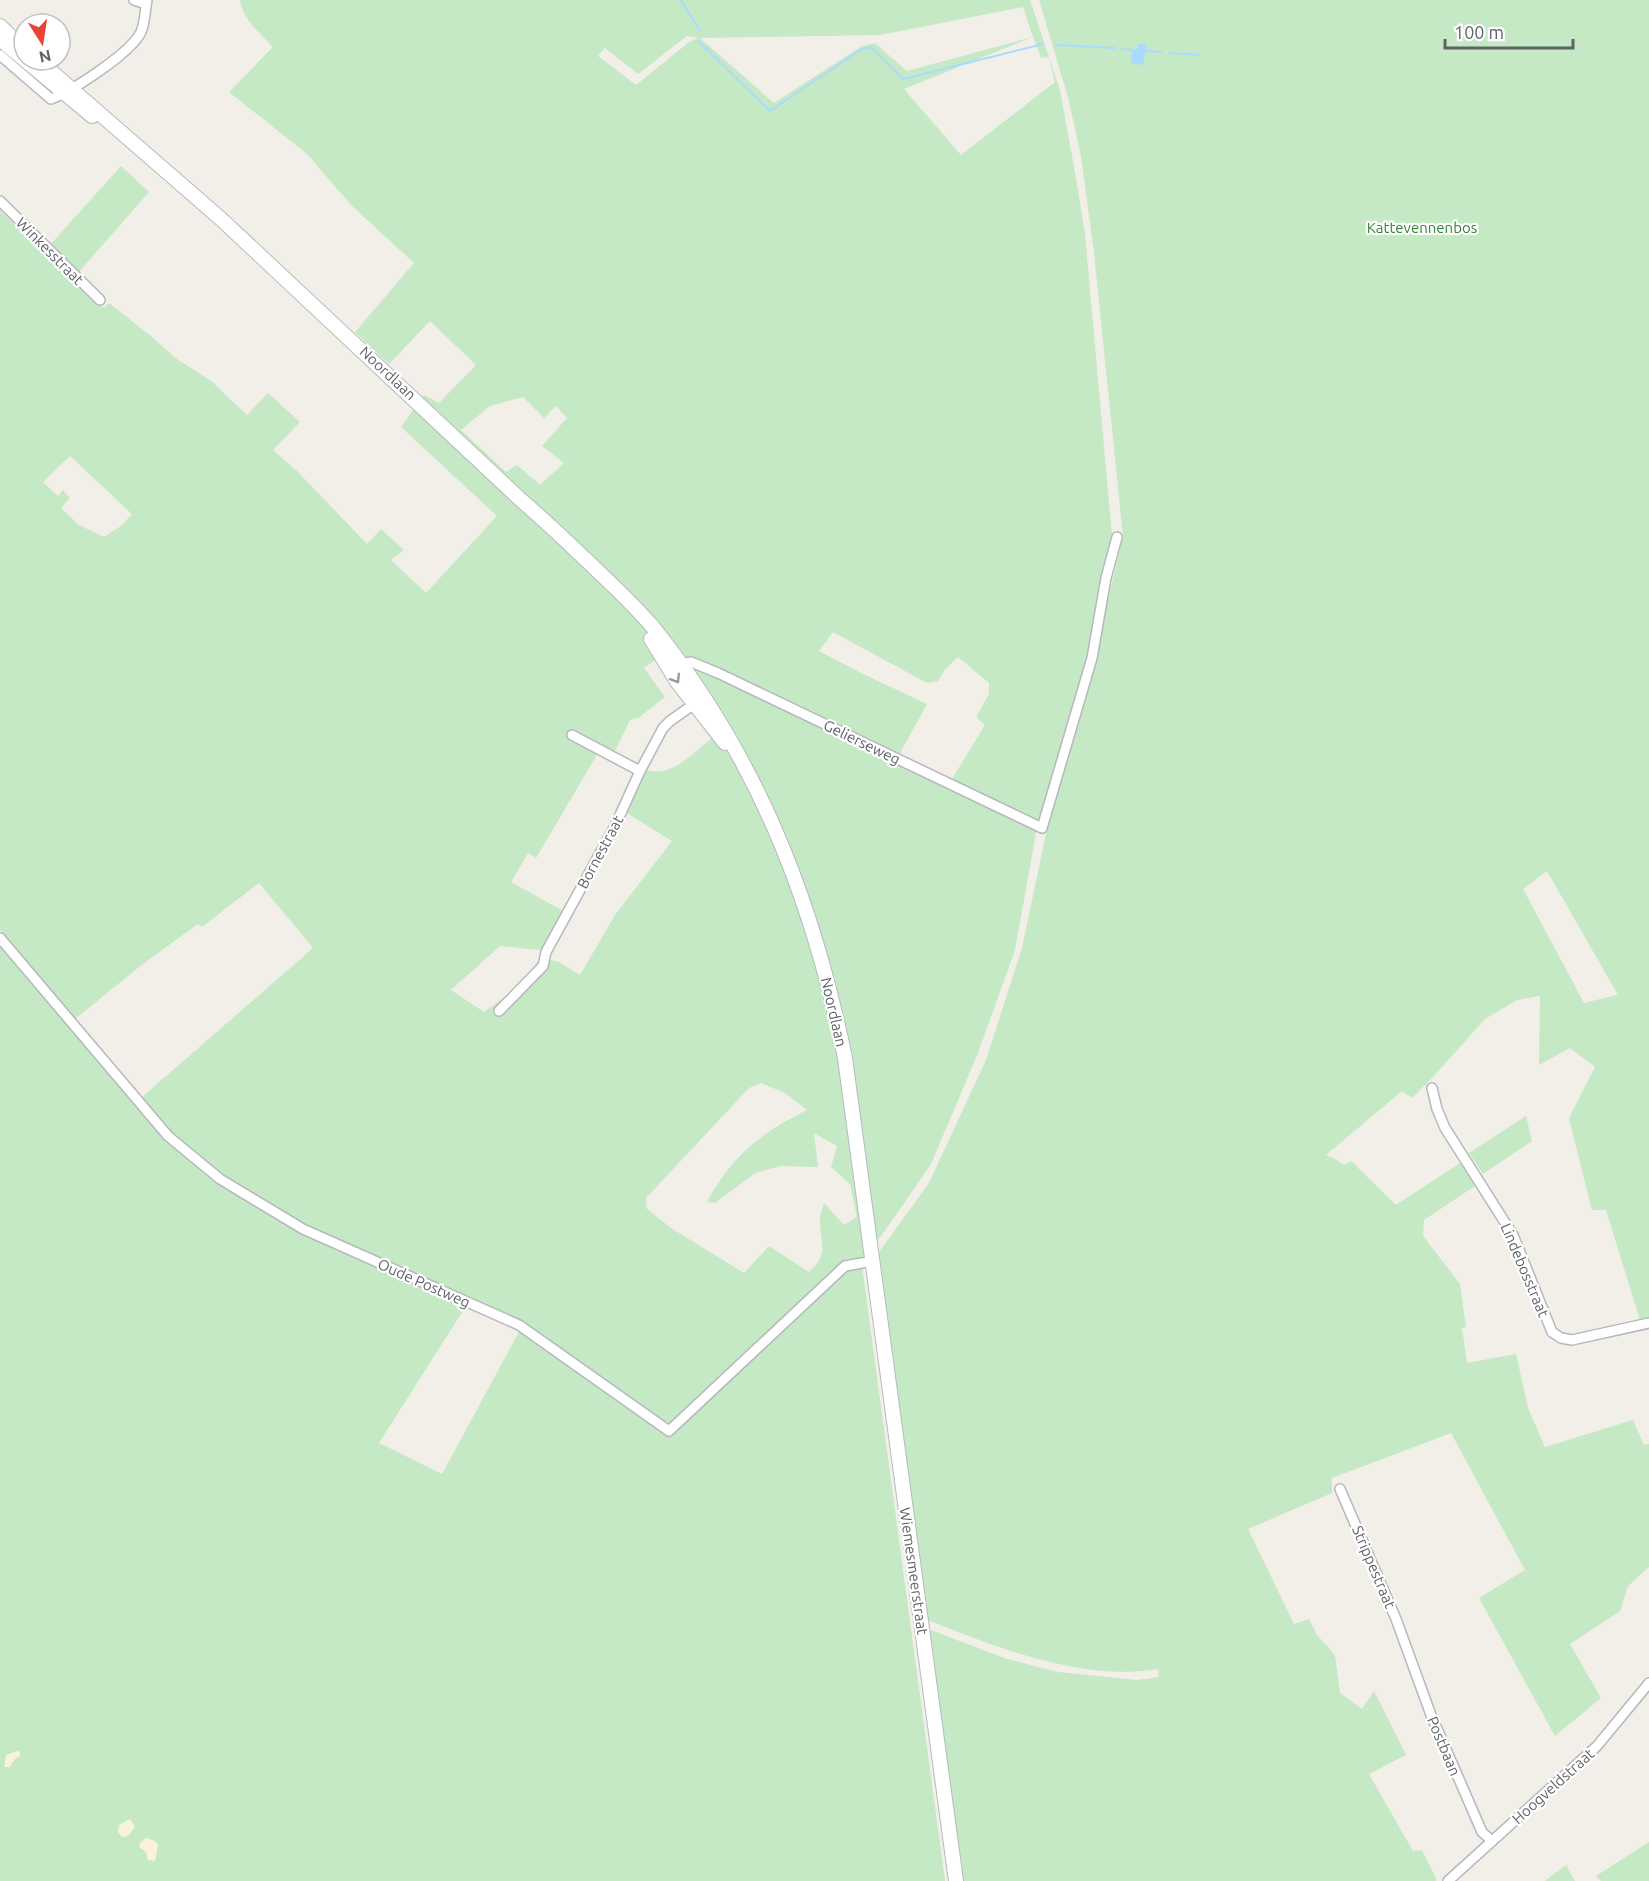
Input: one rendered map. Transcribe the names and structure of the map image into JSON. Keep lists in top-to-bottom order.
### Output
{
  "streets": {
    "main road": ["Noordlaan", "Wiemesmeerstraat"],
    "street": [
      "Winkesstraat",
      "Gelierseweg",
      "Bornestraat",
      "Lindebosstraat",
      "Oude Postweg",
      "Strippestraat",
      "Postbaan",
      "Hoogveldstraat"
    ]
  },
  "crossings": [
    ["Noordlaan", "Gelierseweg"],
    ["Noordlaan", "Bornestraat"],
    ["Noordlaan", "Oude Postweg"],
    ["Noordlaan", "Wiemesmeerstraat"],
    ["Oude Postweg", "Wiemesmeerstraat"],
    ["Strippestraat", "Postbaan"],
    ["Postbaan", "Hoogveldstraat"]
  ],
  "parks": ["Kattevennenbos"],
  "scale_bar": "100 m",
  "north": "bottom"
}
